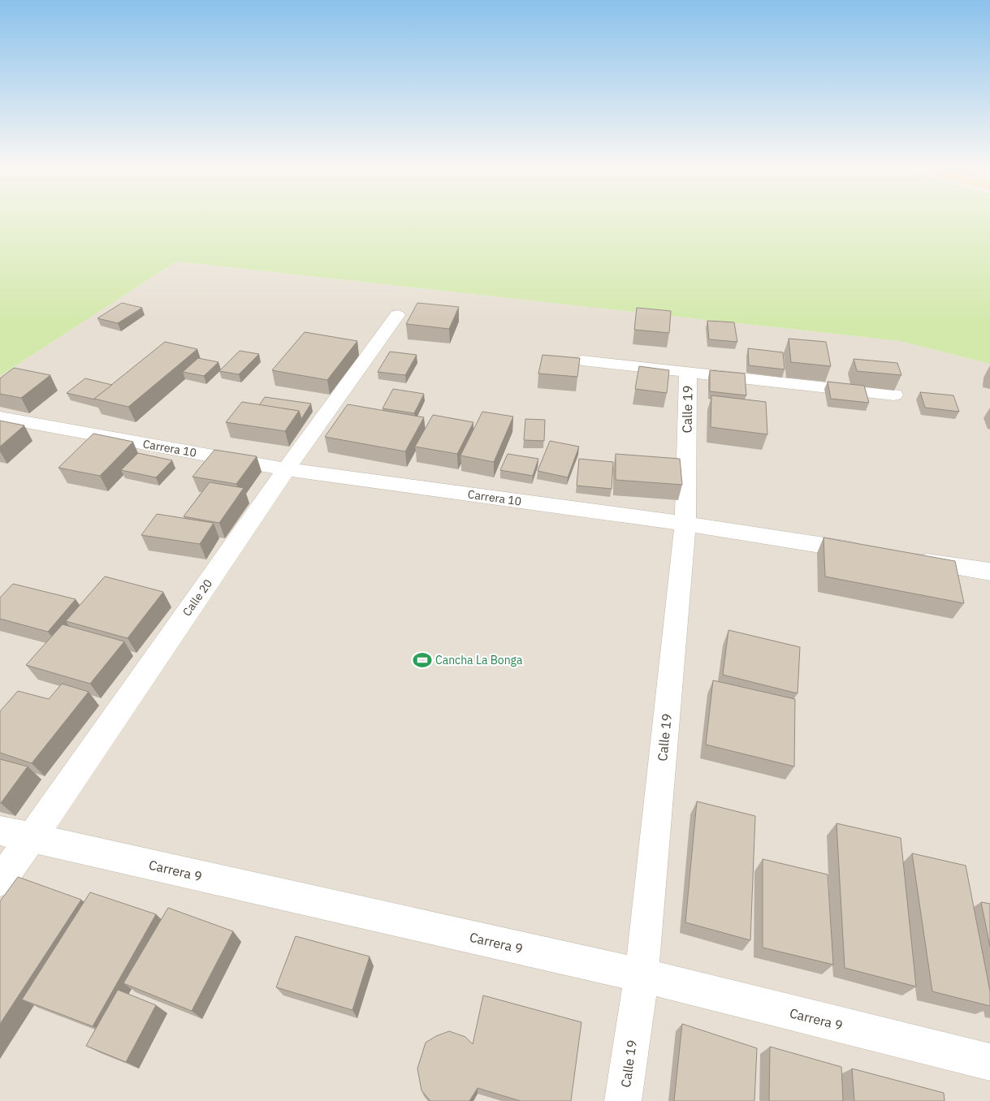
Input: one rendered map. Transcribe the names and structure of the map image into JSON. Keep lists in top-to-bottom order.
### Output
{
  "streets": {
    "street": [
      "Calle 19",
      "Carrera 10",
      "Calle 20",
      "Carrera 9"
    ]
  },
  "crossings": [
    ["Calle 19", "Carrera 10"],
    ["Calle 19", "Carrera 9"],
    ["Carrera 10", "Calle 20"],
    ["Calle 20", "Carrera 9"]
  ],
  "places": {
    "sports": ["Cancha La Bonga"]
  }
}
